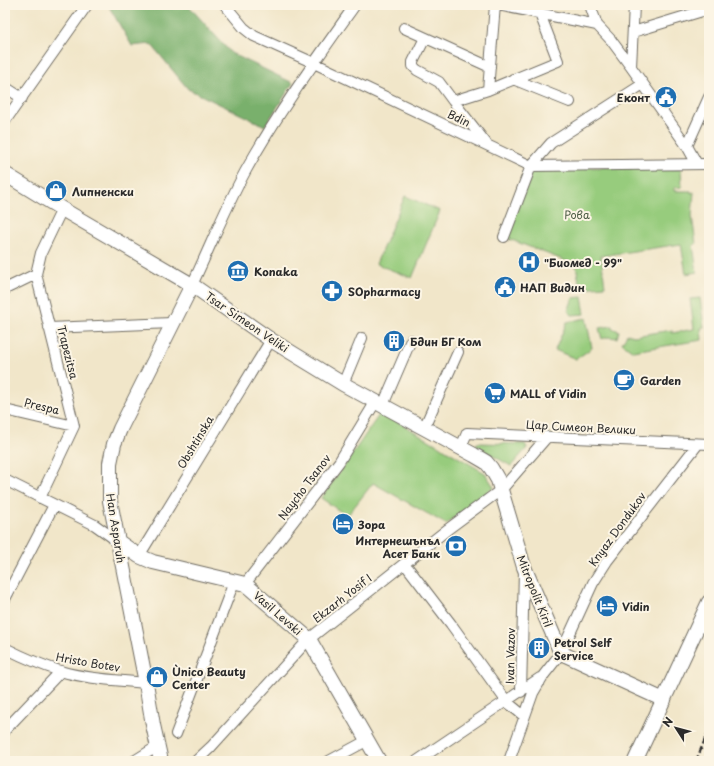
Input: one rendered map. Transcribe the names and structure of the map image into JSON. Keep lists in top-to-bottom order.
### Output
{
  "streets": {
    "street": [
      "Bdin",
      "Tsar Simeon Veliki",
      "Trapezitsa",
      "Prespa",
      "Цар Симеон Велики",
      "Obshtinska",
      "Naycho Tsanov",
      "Han Asparuh",
      "Knyaz Dondukov",
      "Mitropolit Kiril",
      "Ekzarh Yosif I",
      "Vasil Levski",
      "Ivan Vazov",
      "Hristo Botev"
    ]
  },
  "crossings": [
    ["Tsar Simeon Veliki", "Trapezitsa"],
    ["Tsar Simeon Veliki", "Цар Симеон Велики"],
    ["Tsar Simeon Veliki", "Obshtinska"],
    ["Tsar Simeon Veliki", "Naycho Tsanov"],
    ["Tsar Simeon Veliki", "Han Asparuh"],
    ["Tsar Simeon Veliki", "Mitropolit Kiril"],
    ["Trapezitsa", "Prespa"],
    ["Цар Симеон Велики", "Knyaz Dondukov"],
    ["Цар Симеон Велики", "Ekzarh Yosif I"],
    ["Obshtinska", "Vasil Levski"],
    ["Naycho Tsanov", "Vasil Levski"],
    ["Han Asparuh", "Vasil Levski"],
    ["Han Asparuh", "Hristo Botev"],
    ["Knyaz Dondukov", "Mitropolit Kiril"],
    ["Knyaz Dondukov", "Ivan Vazov"],
    ["Mitropolit Kiril", "Ekzarh Yosif I"],
    ["Mitropolit Kiril", "Ivan Vazov"],
    ["Ekzarh Yosif I", "Vasil Levski"]
  ],
  "parks": ["Рова"],
  "places": {
    "public building": ["Еконт", "НАП Видин"],
    "shop": ["Липненски", "Ùnico Beauty Center"],
    "hospital": ["\"Биомед - 99\""],
    "museum": ["Konaka"],
    "pharmacy": ["SOpharmacy"],
    "building": ["Бдин БГ Ком", "Petrol Self Service"],
    "cafe": ["Garden"],
    "supermarket": ["MALL of Vidin"],
    "hotel": ["Зора", "Vidin"],
    "bank": ["Интернешънъл Асет Банк"]
  },
  "north": "top left"
}
